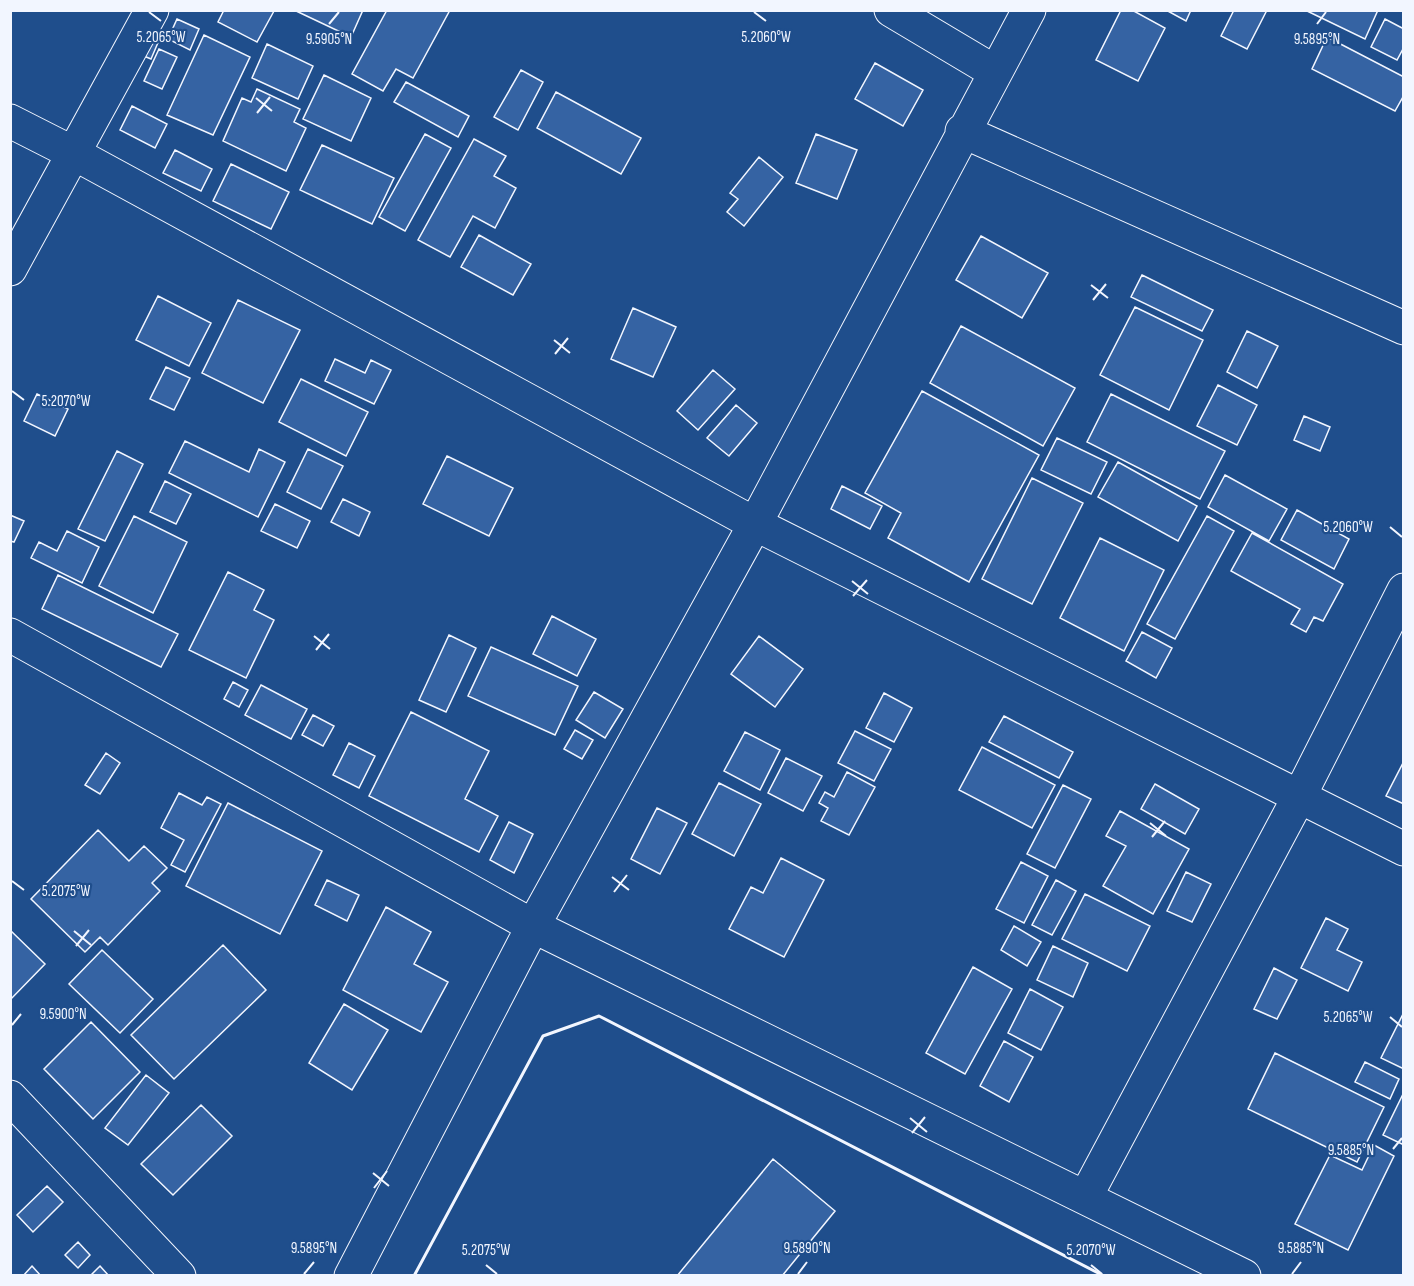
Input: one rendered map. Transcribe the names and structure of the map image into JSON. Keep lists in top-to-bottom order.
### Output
{
  "coordinates": [
    "5.2065°W",
    "5.2060°W",
    "9.5905°N",
    "9.5895°N",
    "5.2070°W",
    "5.2075°W",
    "9.5900°N",
    "9.5885°N",
    "9.5890°N"
  ]
}
